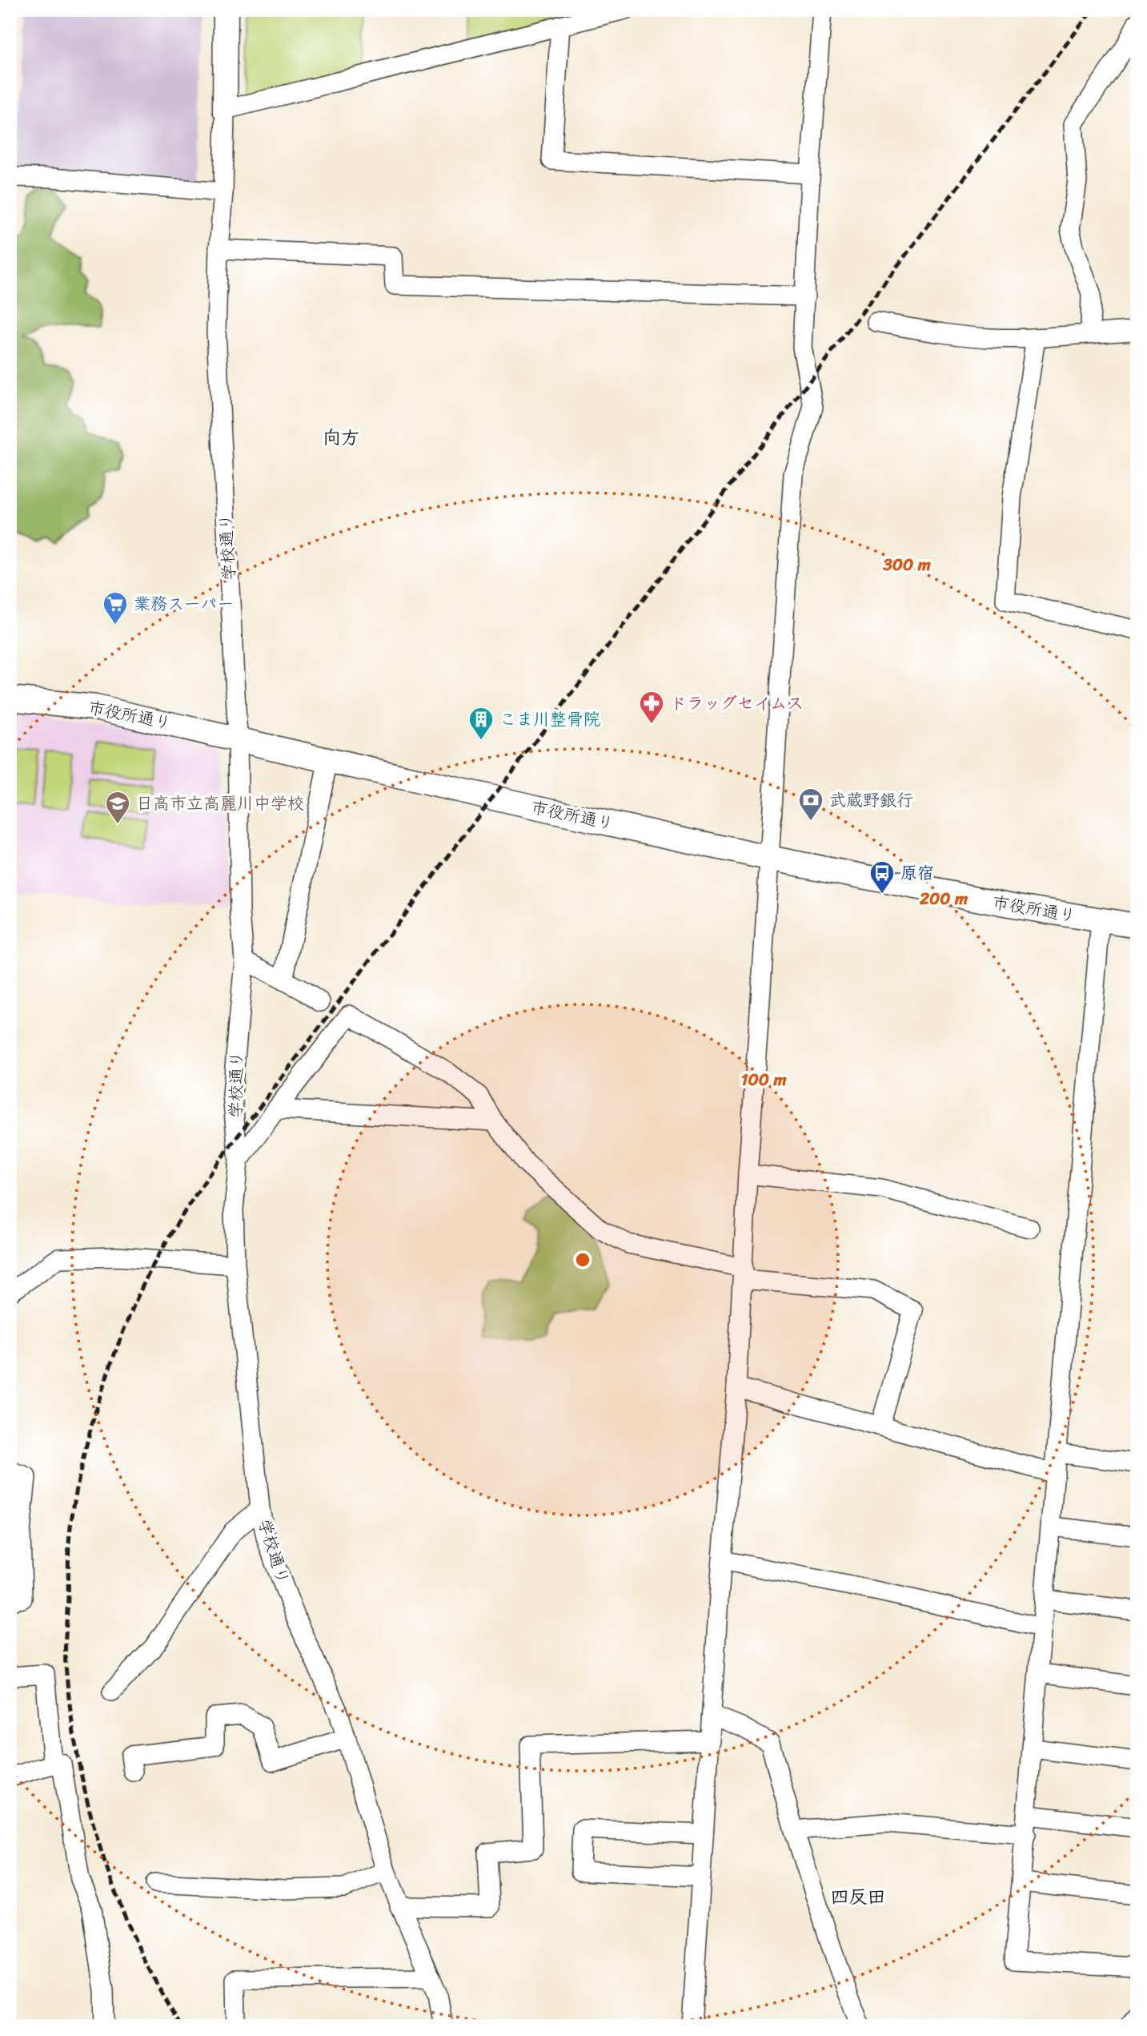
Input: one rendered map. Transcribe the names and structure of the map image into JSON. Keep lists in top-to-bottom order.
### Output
{
  "streets": {
    "street": ["学校通り", "市役所通り"]
  },
  "crossings": [
    ["学校通り", "市役所通り"]
  ],
  "districts": ["向方", "四反田"],
  "places": {
    "supermarket": ["業務スーパー"],
    "pharmacy": ["ドラッグセイムス"],
    "building": ["こま川整骨院"],
    "bank": ["武蔵野銀行"],
    "school or university": ["日高市立高麗川中学校"],
    "bus stop": ["原宿"]
  },
  "rings": ["300 m", "200 m", "100 m"]
}
